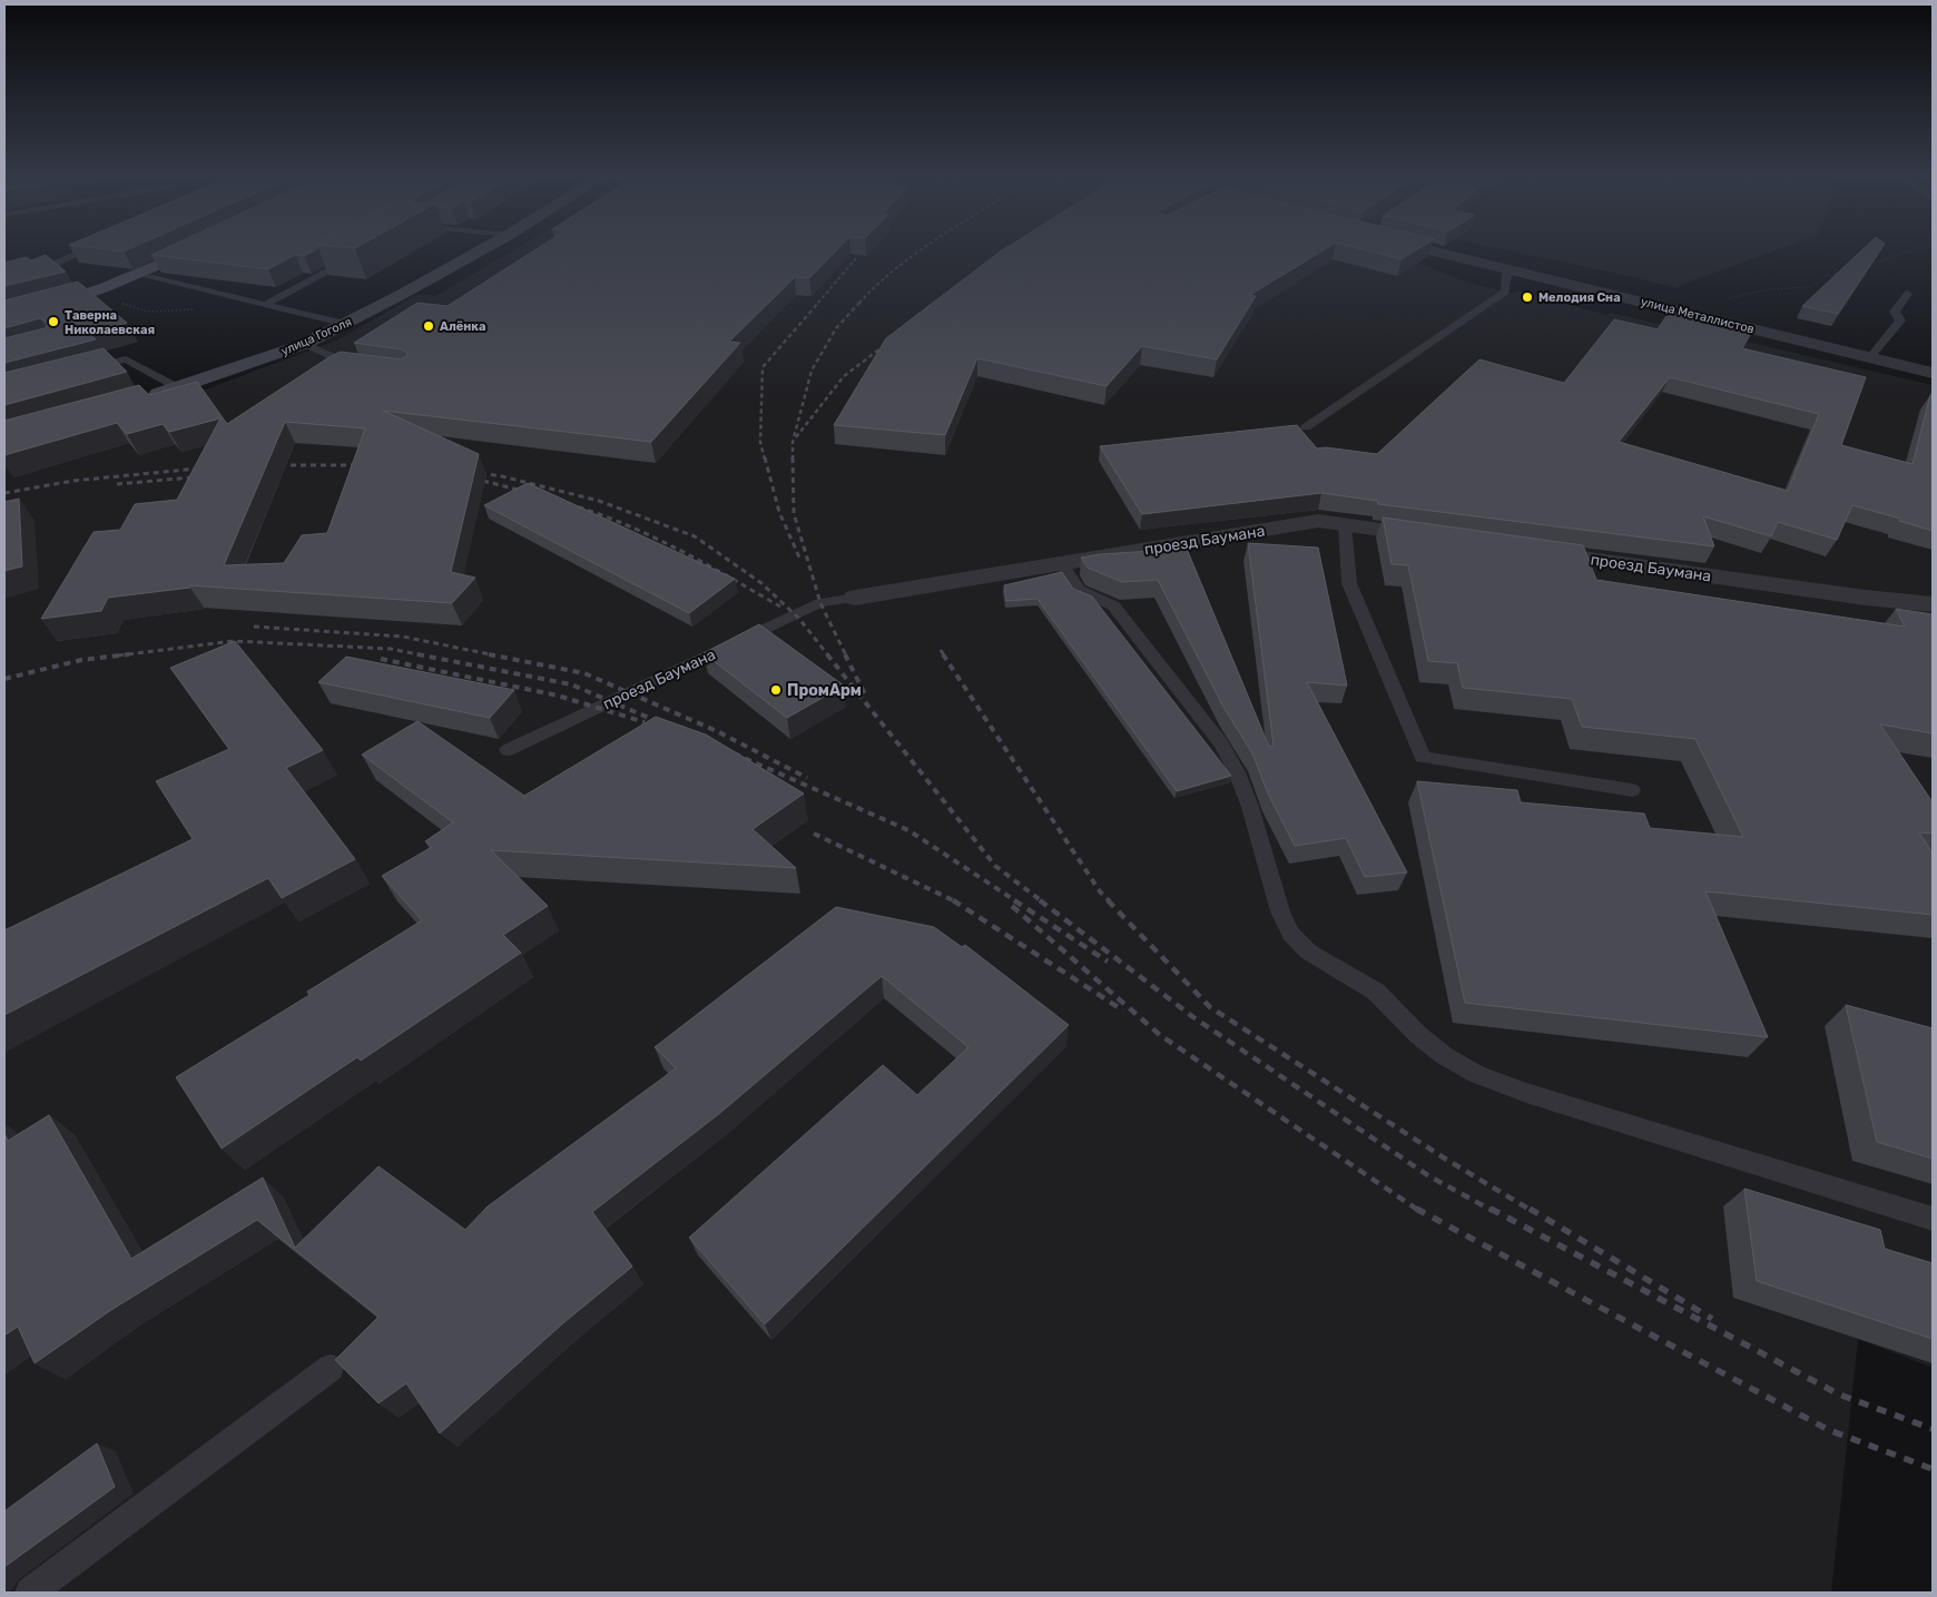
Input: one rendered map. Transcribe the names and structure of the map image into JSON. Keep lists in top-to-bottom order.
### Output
{
  "streets": {
    "main road": ["улица Гоголя"],
    "street": ["улица Металлистов", "проезд Баумана"]
  },
  "places": [
    "Мелодия Сна",
    "Таверна Николаевская",
    "Алёнка",
    "ПромАрм"
  ]
}
